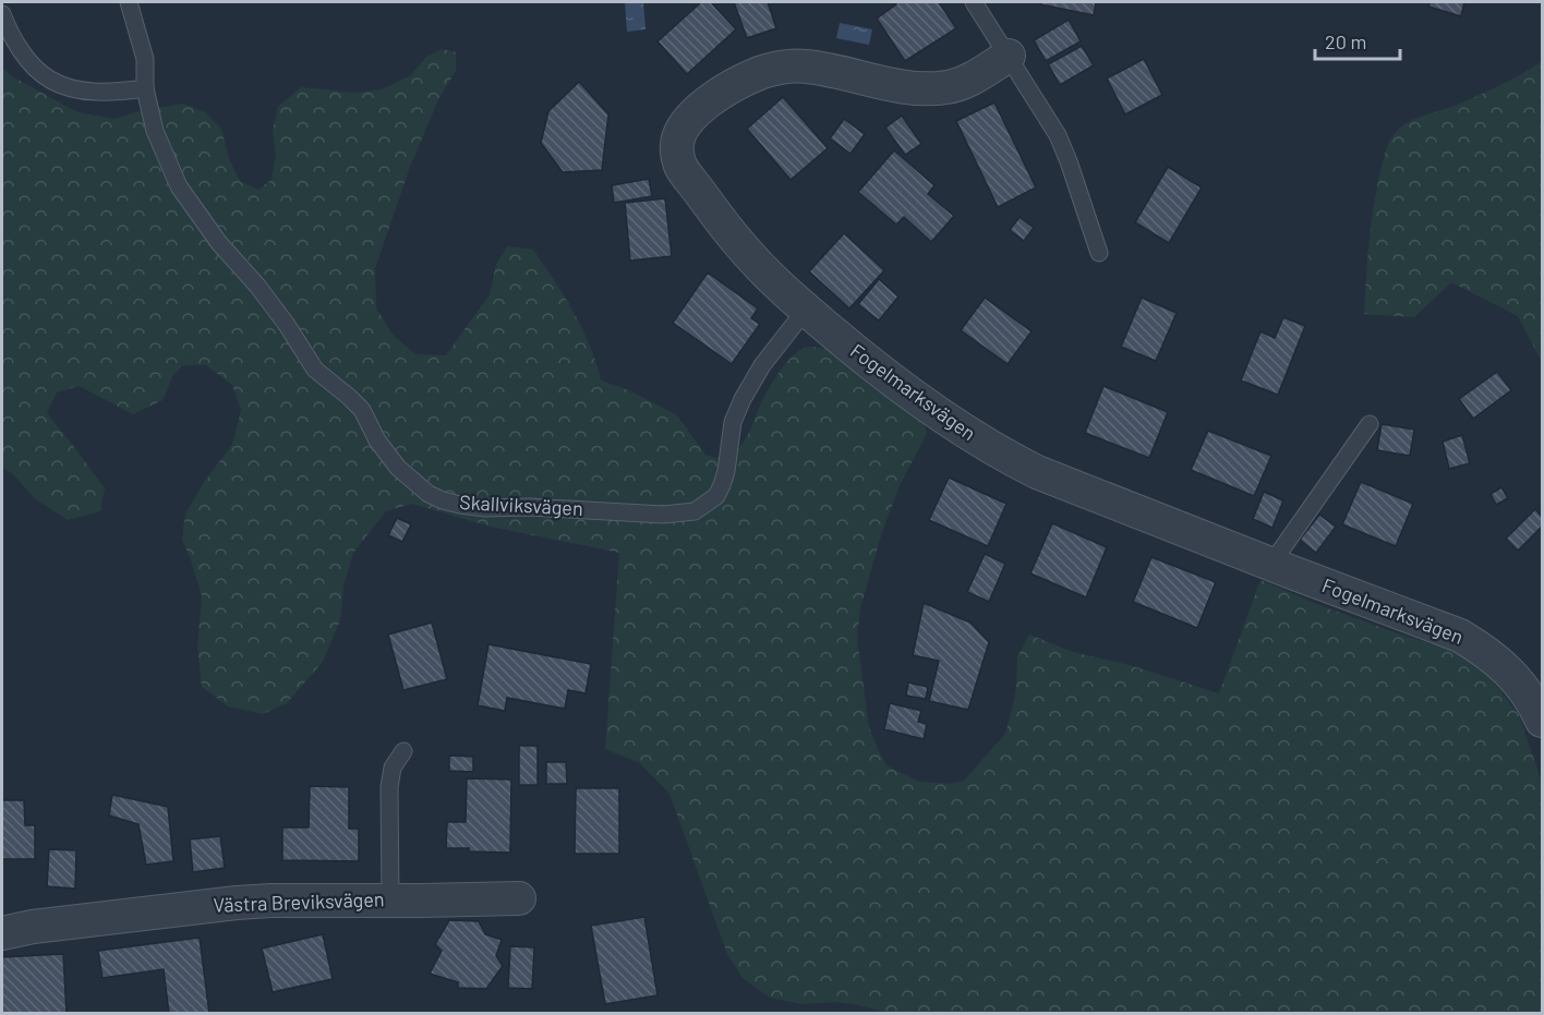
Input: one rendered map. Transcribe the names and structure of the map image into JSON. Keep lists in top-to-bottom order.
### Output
{
  "streets": {
    "street": ["Fogelmarksvägen", "Västra Breviksvägen"],
    "lane": ["Skallviksvägen"]
  },
  "crossings": [
    ["Fogelmarksvägen", "Skallviksvägen"]
  ],
  "scale_bar": "20 m"
}
